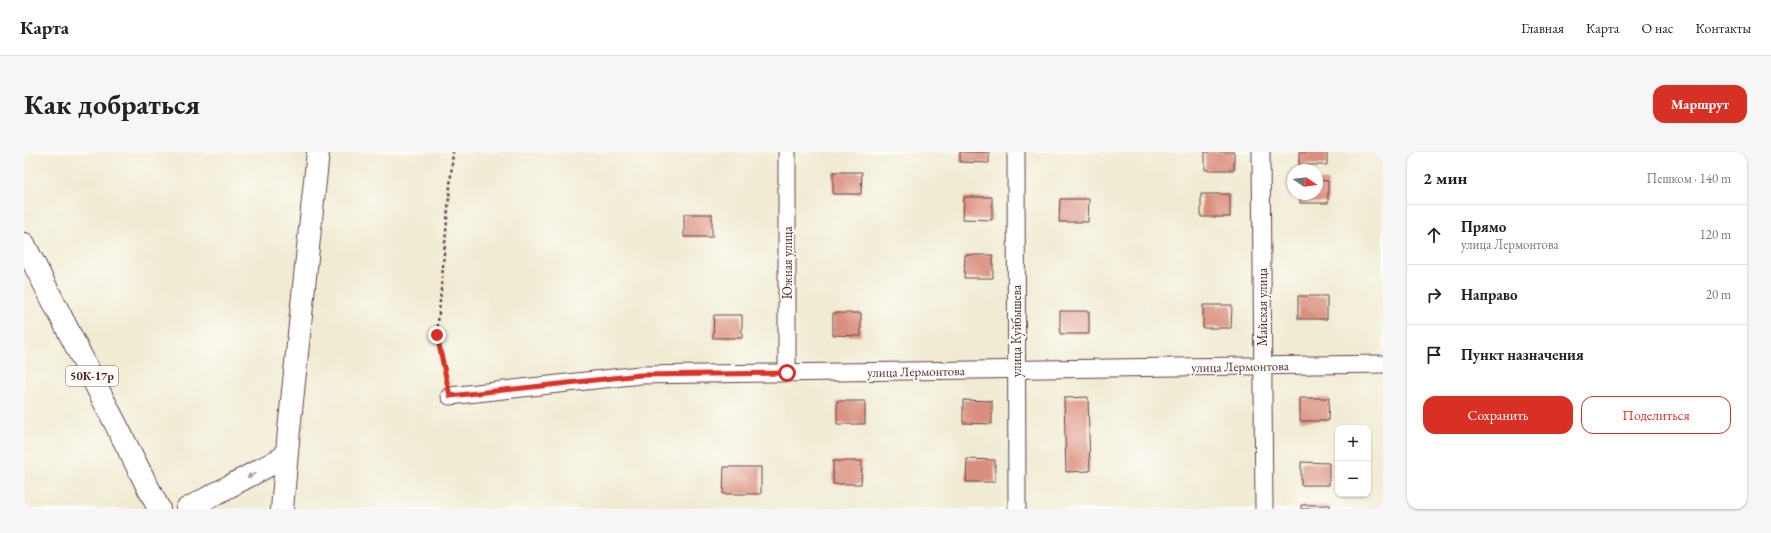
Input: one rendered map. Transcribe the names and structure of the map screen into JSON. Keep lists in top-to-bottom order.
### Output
{
  "streets": {
    "street": [
      "Южная улица",
      "Майская улица",
      "улица Куйбышева",
      "улица Лермонтова",
      "50К-17р"
    ]
  },
  "crossings": [
    ["Южная улица", "улица Лермонтова"],
    ["Майская улица", "улица Лермонтова"],
    ["улица Куйбышева", "улица Лермонтова"]
  ],
  "north": "right",
  "page": {
    "header": "Карта",
    "nav": [
      "Главная",
      "Карта",
      "О нас",
      "Контакты"
    ],
    "buttons": [
      "Маршрут",
      ["Сохранить", "Поделиться"]
    ],
    "title": "Как добраться",
    "heading": ["2 мин", "Пешком · 140 m"],
    "list": [
      ["Прямо", "улица Лермонтова", "120 m"],
      ["Направо", "20 m"],
      "Пункт назначения"
    ],
    "map_buttons": ["+", "−"]
  }
}
